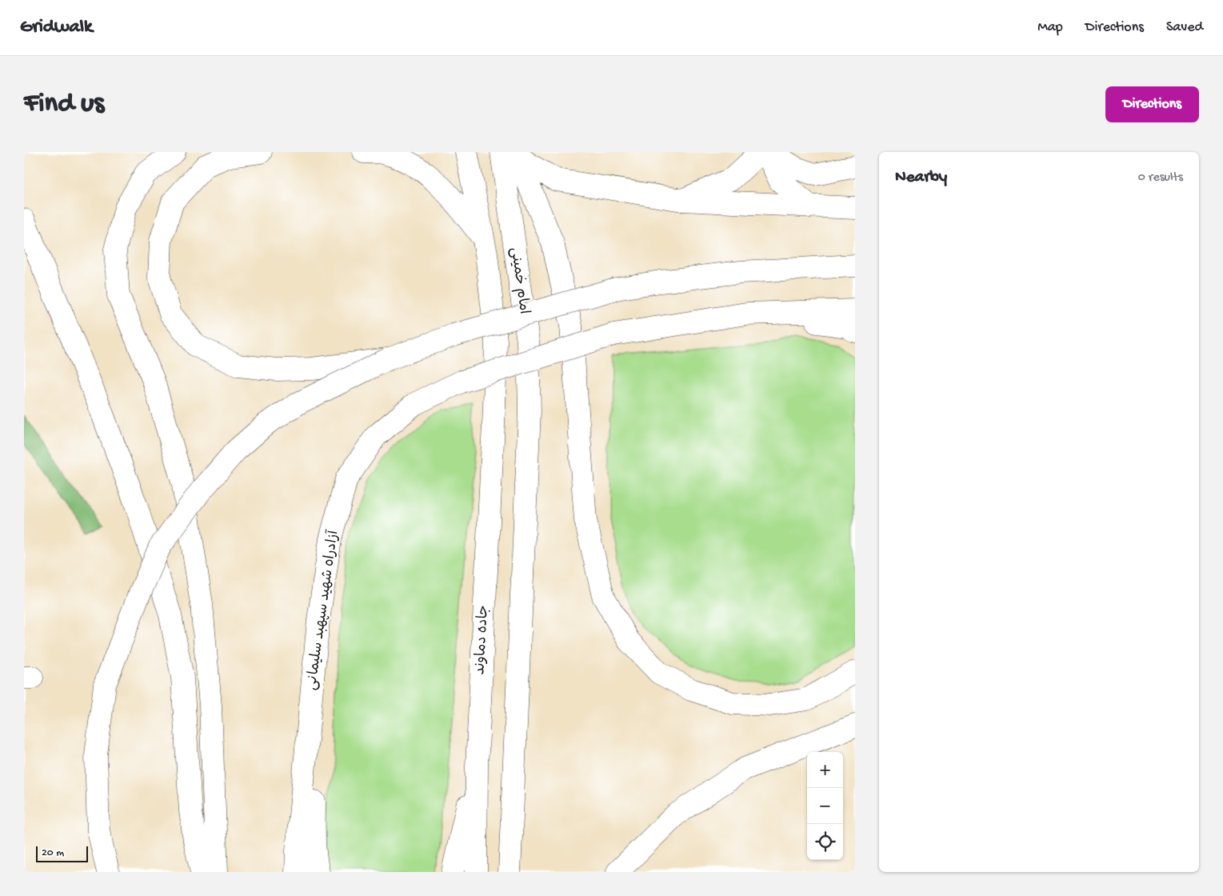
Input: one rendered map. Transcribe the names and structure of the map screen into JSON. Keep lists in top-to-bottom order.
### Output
{
  "streets": {
    "main road": ["امام خمینی", "آزادراه شهید سپهبد سلیمانی", "جاده دماوند"]
  },
  "crossings": [
    ["امام خمینی", "جاده دماوند"]
  ],
  "scale_bar": "20 m",
  "page": {
    "header": "Gridwalk",
    "nav": ["Map", "Directions", "Saved"],
    "buttons": "Directions",
    "title": "Find us",
    "heading": ["Nearby", "0 results"],
    "map_buttons": ["+", "−"],
    "scale": "20 m"
  }
}
